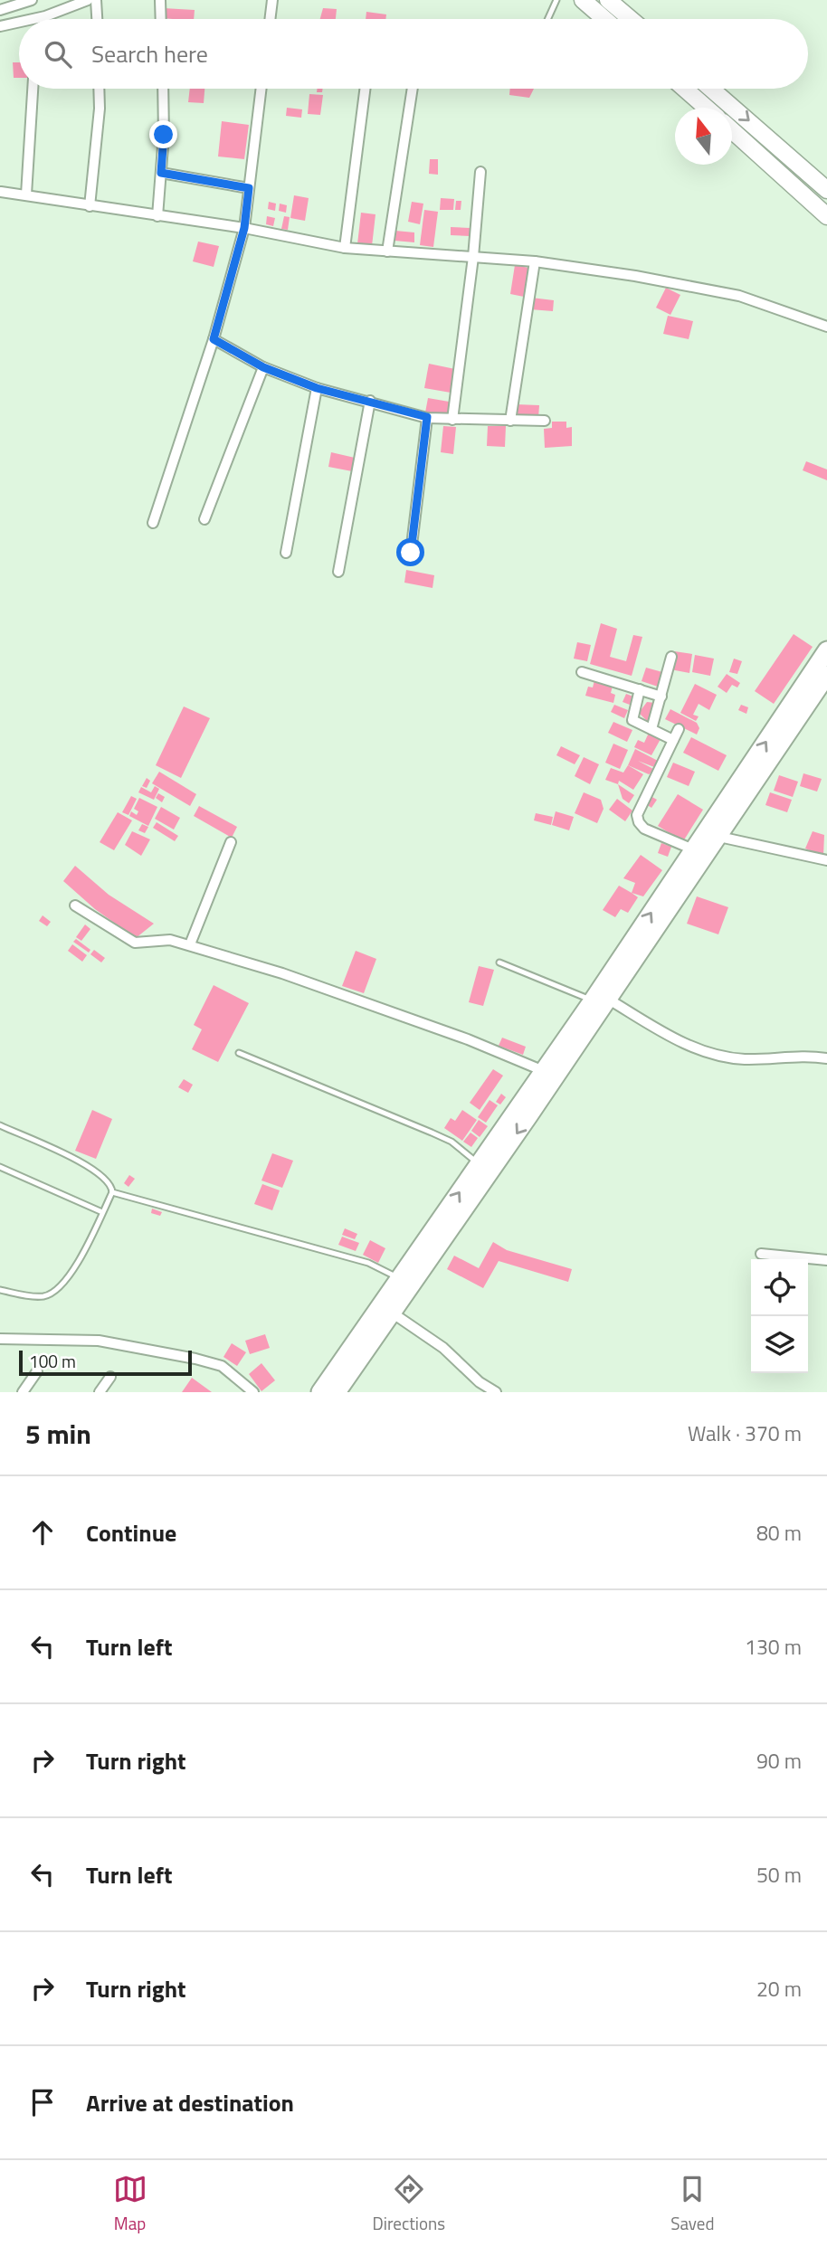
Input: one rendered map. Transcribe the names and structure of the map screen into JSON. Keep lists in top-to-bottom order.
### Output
{
  "scale_bar": "100 m",
  "north": "top",
  "page": {
    "search": "Search here",
    "scale": "100 m",
    "heading": ["5 min", "Walk · 370 m"],
    "list": [
      ["Continue", "80 m"],
      ["Turn left", "130 m"],
      ["Turn right", "90 m"],
      ["Turn left", "50 m"],
      ["Turn right", "20 m"],
      "Arrive at destination"
    ],
    "nav": ["Map", "Directions", "Saved"]
  }
}
